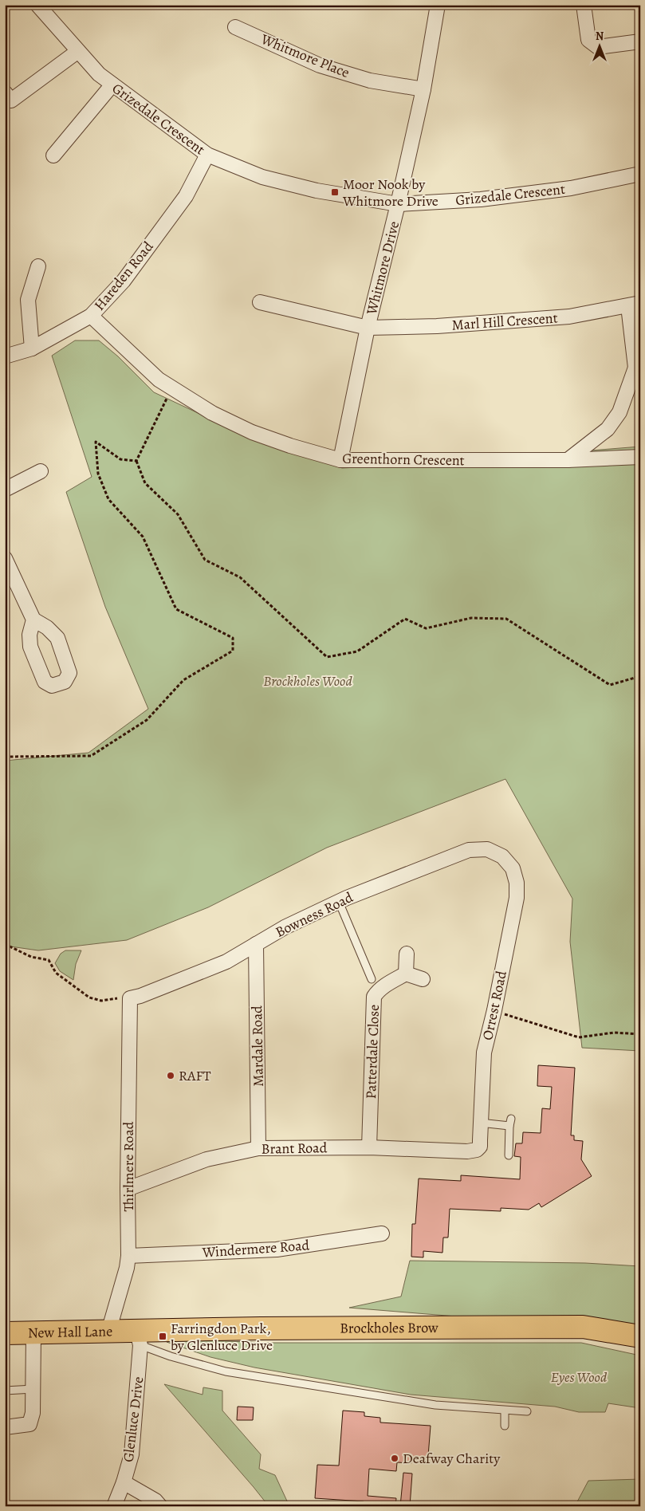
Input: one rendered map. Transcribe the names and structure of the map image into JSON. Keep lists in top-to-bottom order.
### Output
{
  "streets": {
    "highway": ["Brockholes Brow", "New Hall Lane"],
    "street": [
      "Whitmore Place",
      "Grizedale Crescent",
      "Whitmore Drive",
      "Hareden Road",
      "Marl Hill Crescent",
      "Greenthorn Crescent",
      "Bowness Road",
      "Orrest Road",
      "Mardale Road",
      "Patterdale Close",
      "Brant Road",
      "Thirlmere Road",
      "Windermere Road",
      "Glenluce Drive"
    ]
  },
  "crossings": [
    ["Whitmore Place", "Whitmore Drive"],
    ["Grizedale Crescent", "Whitmore Drive"],
    ["Grizedale Crescent", "Hareden Road"],
    ["Whitmore Drive", "Marl Hill Crescent"],
    ["Whitmore Drive", "Greenthorn Crescent"],
    ["Hareden Road", "Greenthorn Crescent"],
    ["Bowness Road", "Orrest Road"],
    ["Bowness Road", "Mardale Road"],
    ["Bowness Road", "Thirlmere Road"],
    ["Orrest Road", "Brant Road"],
    ["Mardale Road", "Brant Road"],
    ["Patterdale Close", "Brant Road"],
    ["Brant Road", "Thirlmere Road"],
    ["Thirlmere Road", "Windermere Road"],
    ["Thirlmere Road", "New Hall Lane"],
    ["Brockholes Brow", "New Hall Lane"],
    ["Brockholes Brow", "Glenluce Drive"],
    ["New Hall Lane", "Glenluce Drive"]
  ],
  "parks": ["Brockholes Wood", "Eyes Wood"],
  "places": {
    "transit": ["Moor Nook by Whitmore Drive", "Farringdon Park, by Glenluce Drive"],
    "other": ["RAFT", "Deafway Charity"]
  },
  "north": "top"
}
